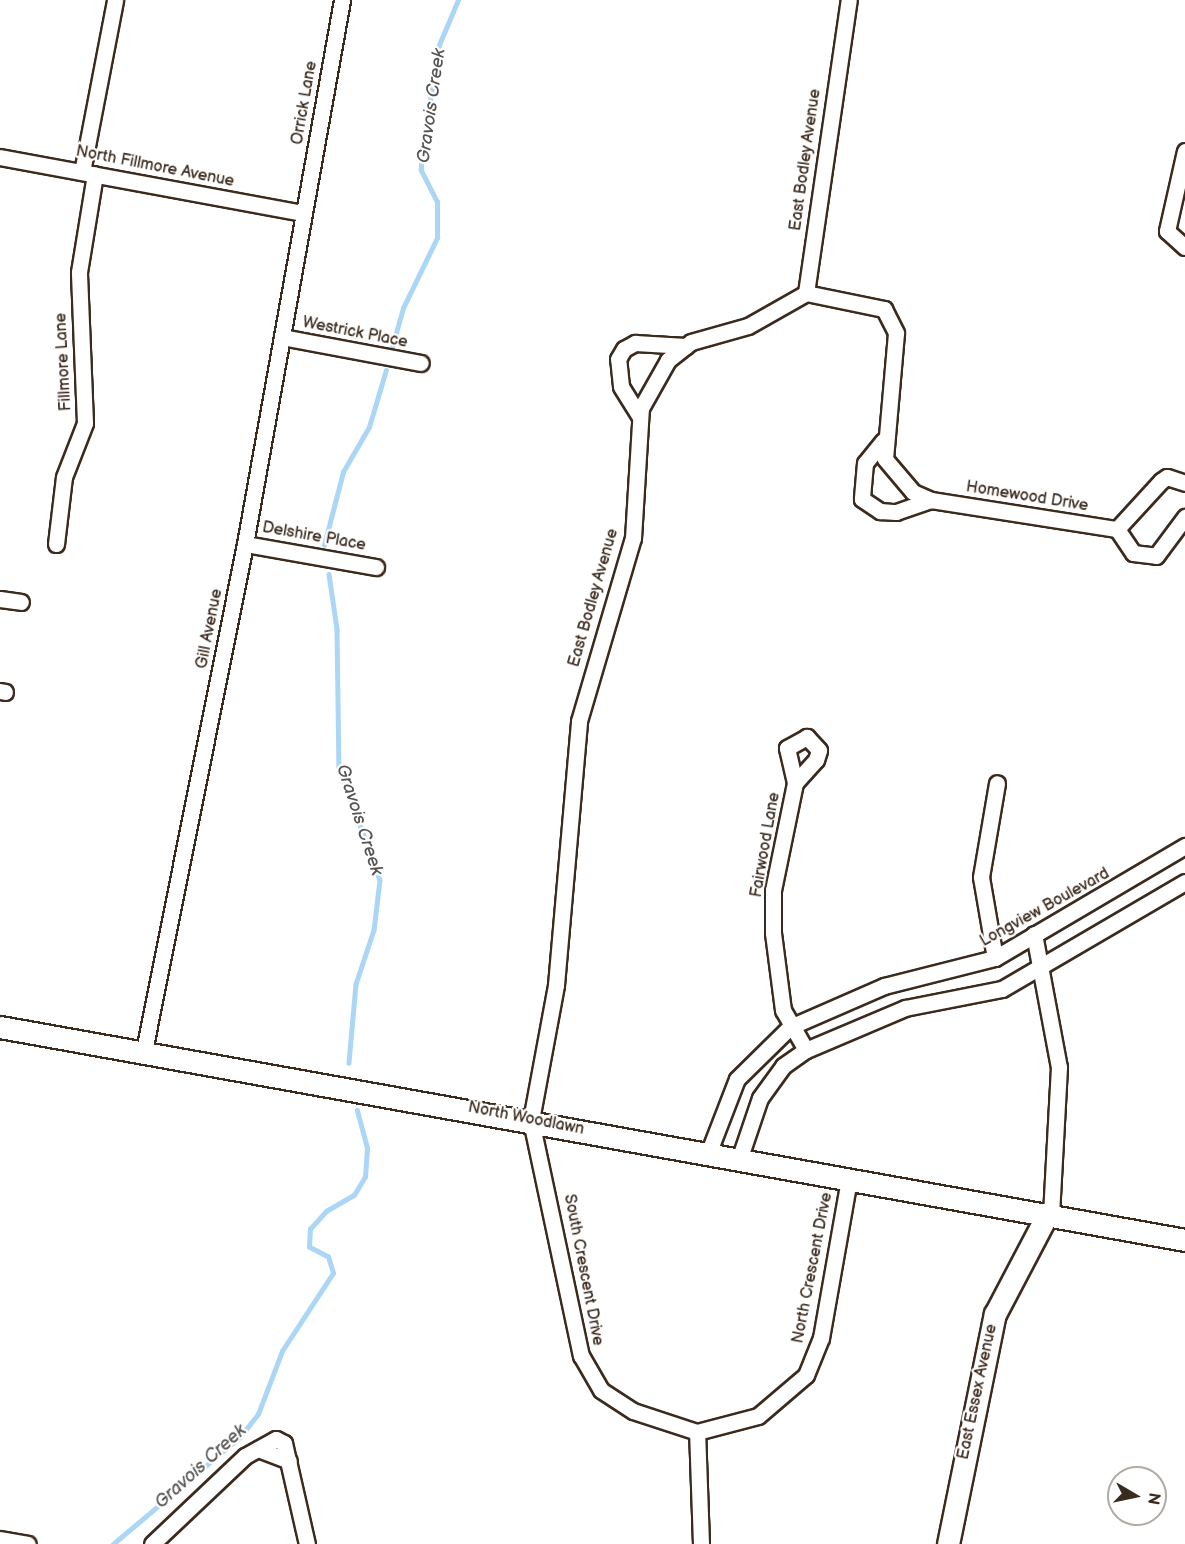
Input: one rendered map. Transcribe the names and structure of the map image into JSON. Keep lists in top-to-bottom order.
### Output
{
  "streets": {
    "street": [
      "Orrick Lane",
      "East Bodley Avenue",
      "North Fillmore Avenue",
      "Westrick Place",
      "Fillmore Lane",
      "Homewood Drive",
      "Delshire Place",
      "Gill Avenue",
      "Fairwood Lane",
      "Longview Boulevard",
      "North Woodlawn",
      "North Crescent Drive",
      "South Crescent Drive",
      "East Essex Avenue"
    ]
  },
  "crossings": [
    ["Orrick Lane", "North Fillmore Avenue"],
    ["Orrick Lane", "Gill Avenue"],
    ["East Bodley Avenue", "Homewood Drive"],
    ["East Bodley Avenue", "North Woodlawn"],
    ["East Bodley Avenue", "South Crescent Drive"],
    ["North Fillmore Avenue", "Fillmore Lane"],
    ["North Fillmore Avenue", "Gill Avenue"],
    ["Westrick Place", "Gill Avenue"],
    ["Delshire Place", "Gill Avenue"],
    ["Gill Avenue", "North Woodlawn"],
    ["Fairwood Lane", "Longview Boulevard"],
    ["Longview Boulevard", "North Woodlawn"],
    ["Longview Boulevard", "East Essex Avenue"],
    ["North Woodlawn", "North Crescent Drive"],
    ["North Woodlawn", "South Crescent Drive"],
    ["North Woodlawn", "East Essex Avenue"],
    ["North Crescent Drive", "South Crescent Drive"]
  ],
  "water": ["Gravois Creek"],
  "north": "right"
}
